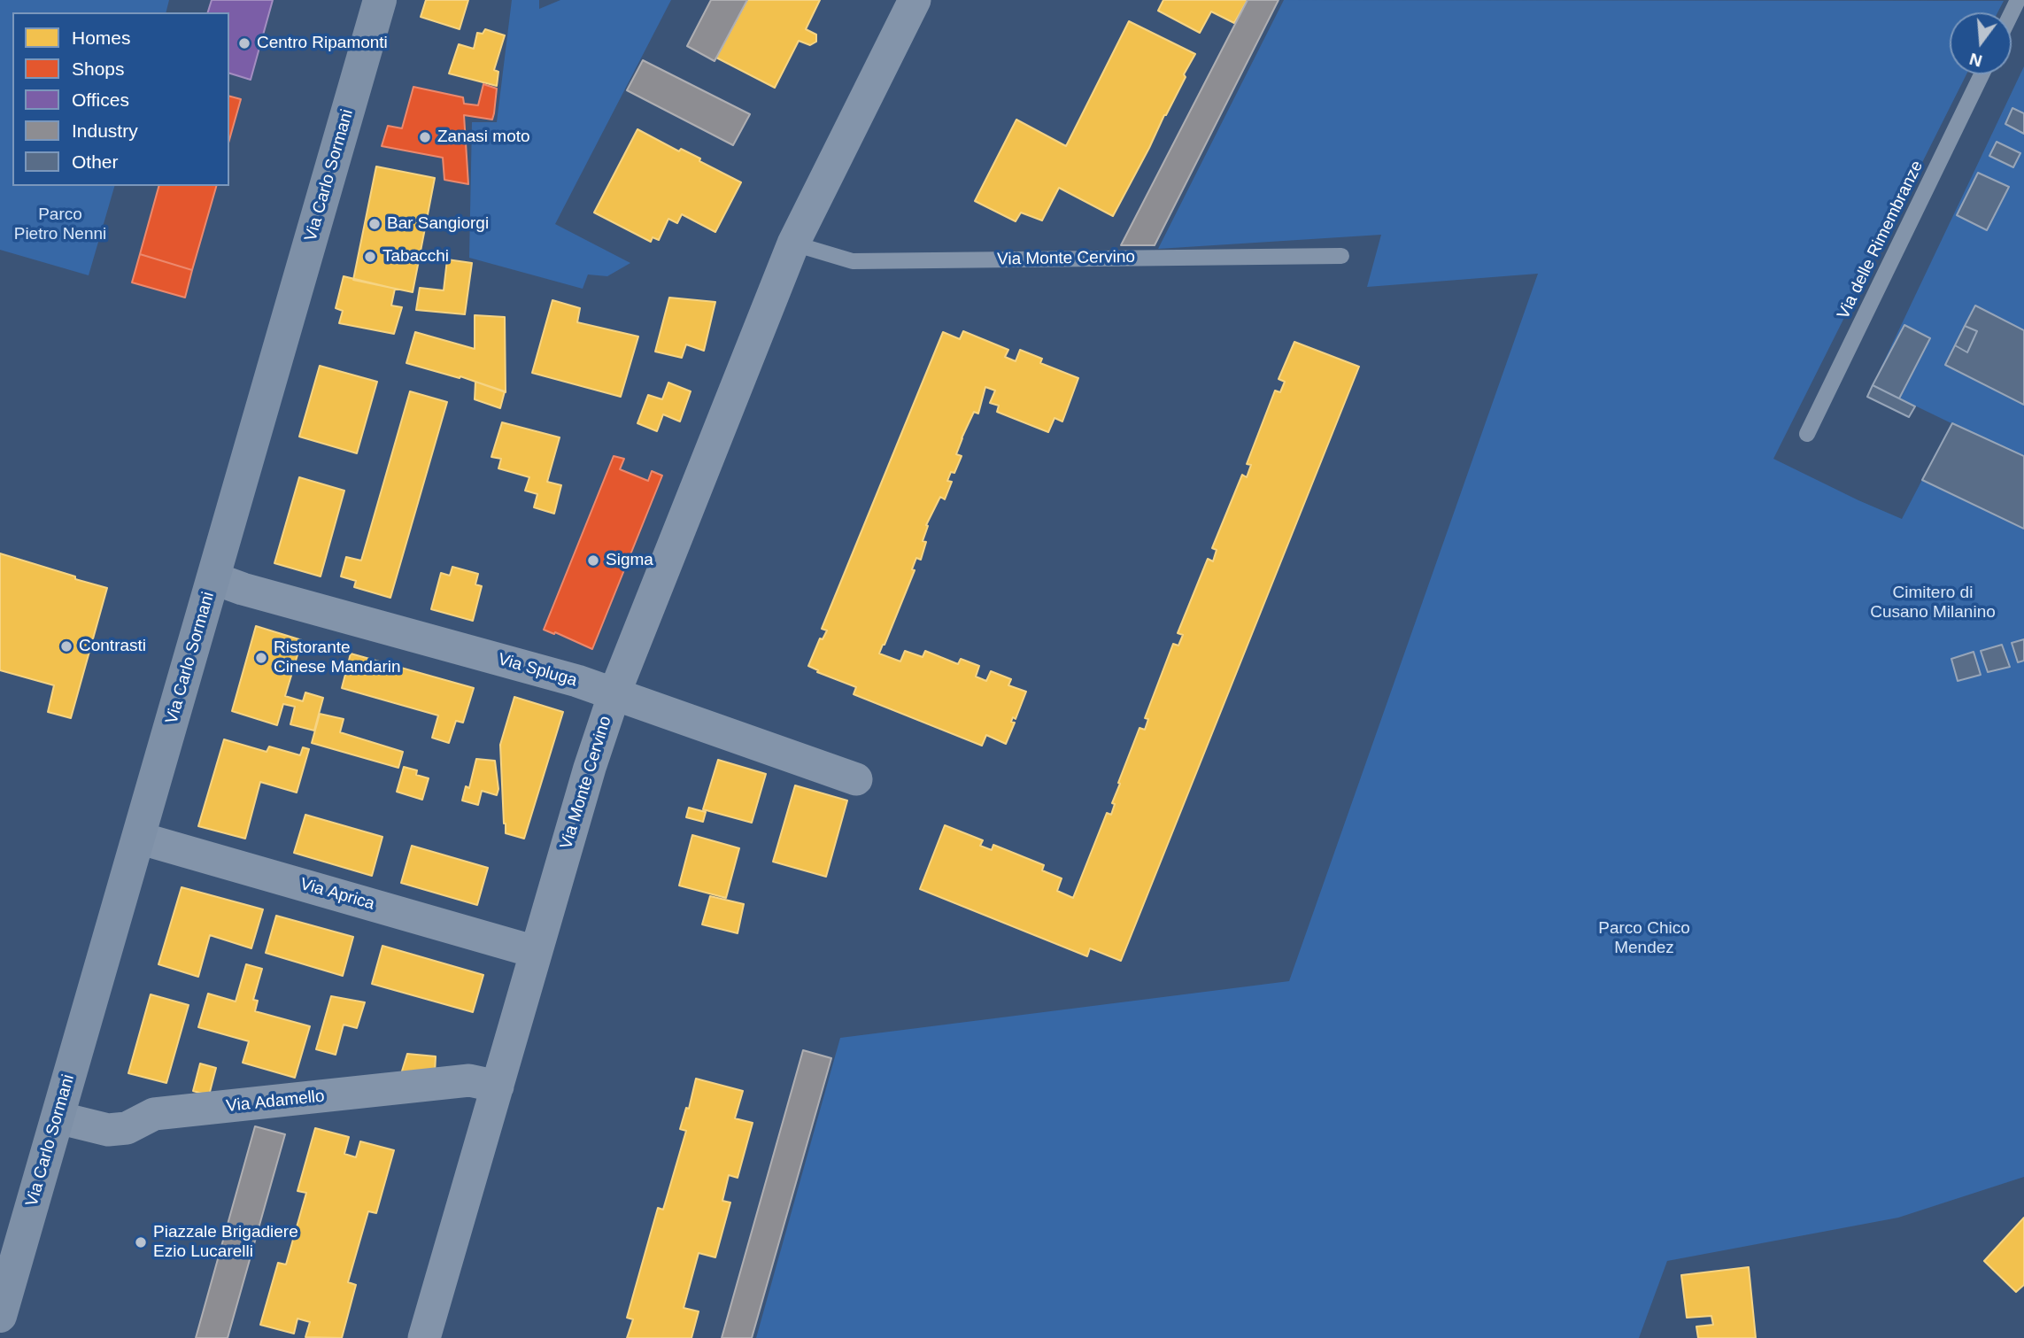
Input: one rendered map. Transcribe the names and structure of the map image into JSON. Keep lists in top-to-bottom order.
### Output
{
  "streets": {
    "main road": ["Via Carlo Sormani"],
    "street": [
      "Via Monte Cervino",
      "Via Spluga",
      "Via Aprica",
      "Via Adamello"
    ],
    "lane": ["Via delle Rimembranze"]
  },
  "crossings": [
    ["Via Carlo Sormani", "Via Spluga"],
    ["Via Carlo Sormani", "Via Aprica"],
    ["Via Carlo Sormani", "Via Adamello"],
    ["Via Monte Cervino", "Via Spluga"],
    ["Via Monte Cervino", "Via Aprica"],
    ["Via Monte Cervino", "Via Adamello"]
  ],
  "parks": ["Parco Pietro Nenni", "Cimitero di Cusano Milanino", "Parco Chico Mendez"],
  "places": [
    "Centro Ripamonti",
    "Zanasi moto",
    "Bar Sangiorgi",
    "Tabacchi",
    "Sigma",
    "Contrasti",
    "Ristorante Cinese Mandarin",
    "Piazzale Brigadiere Ezio Lucarelli"
  ],
  "legend": [
    "Homes",
    "Shops",
    "Offices",
    "Industry",
    "Other"
  ],
  "north": "bottom"
}
